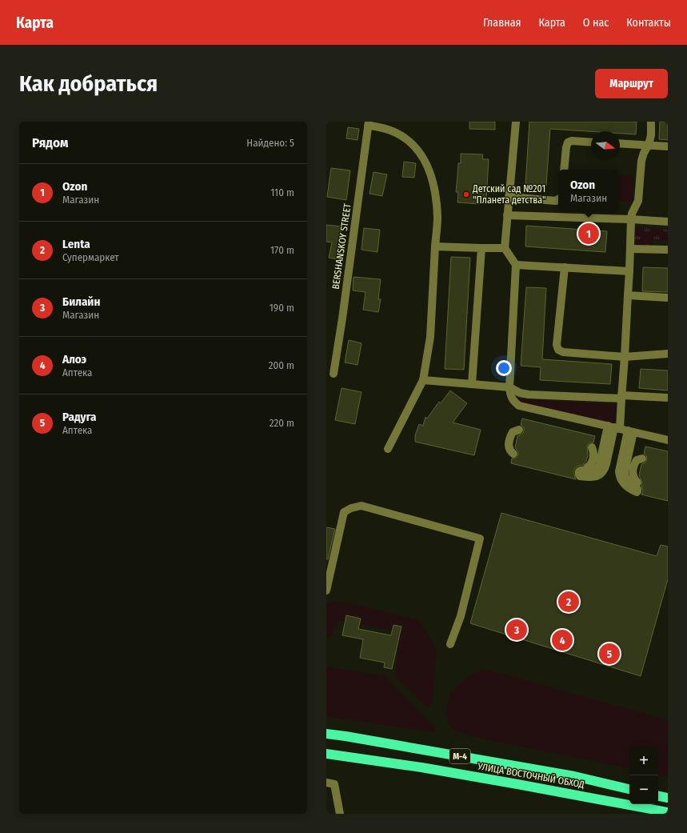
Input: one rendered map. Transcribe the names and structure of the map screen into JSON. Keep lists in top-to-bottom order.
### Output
{
  "streets": {
    "highway": ["М-4", "УЛИЦА ВОСТОЧНЫЙ ОБХОД"],
    "street": ["BERSHANSKOY STREET"]
  },
  "places": ["Детский сад №201 \"Планета детства\""],
  "north": "right",
  "page": {
    "header": "Карта",
    "nav": [
      "Главная",
      "Карта",
      "О нас",
      "Контакты"
    ],
    "buttons": "Маршрут",
    "title": "Как добраться",
    "heading": ["Рядом", "Найдено: 5"],
    "list": [
      {
        "mark": "1",
        "name": "Ozon",
        "note": "Магазин",
        "value": "110 m"
      },
      {
        "mark": "2",
        "name": "Lenta",
        "note": "Супермаркет",
        "value": "170 m"
      },
      {
        "mark": "3",
        "name": "Билайн",
        "note": "Магазин",
        "value": "190 m"
      },
      {
        "mark": "4",
        "name": "Алоэ",
        "note": "Аптека",
        "value": "200 m"
      },
      {
        "mark": "5",
        "name": "Радуга",
        "note": "Аптека",
        "value": "220 m"
      }
    ],
    "popup": ["Ozon", "Магазин"],
    "pins": [
      "1",
      "2",
      "3",
      "4",
      "5"
    ],
    "map_buttons": ["+", "−"]
  }
}
